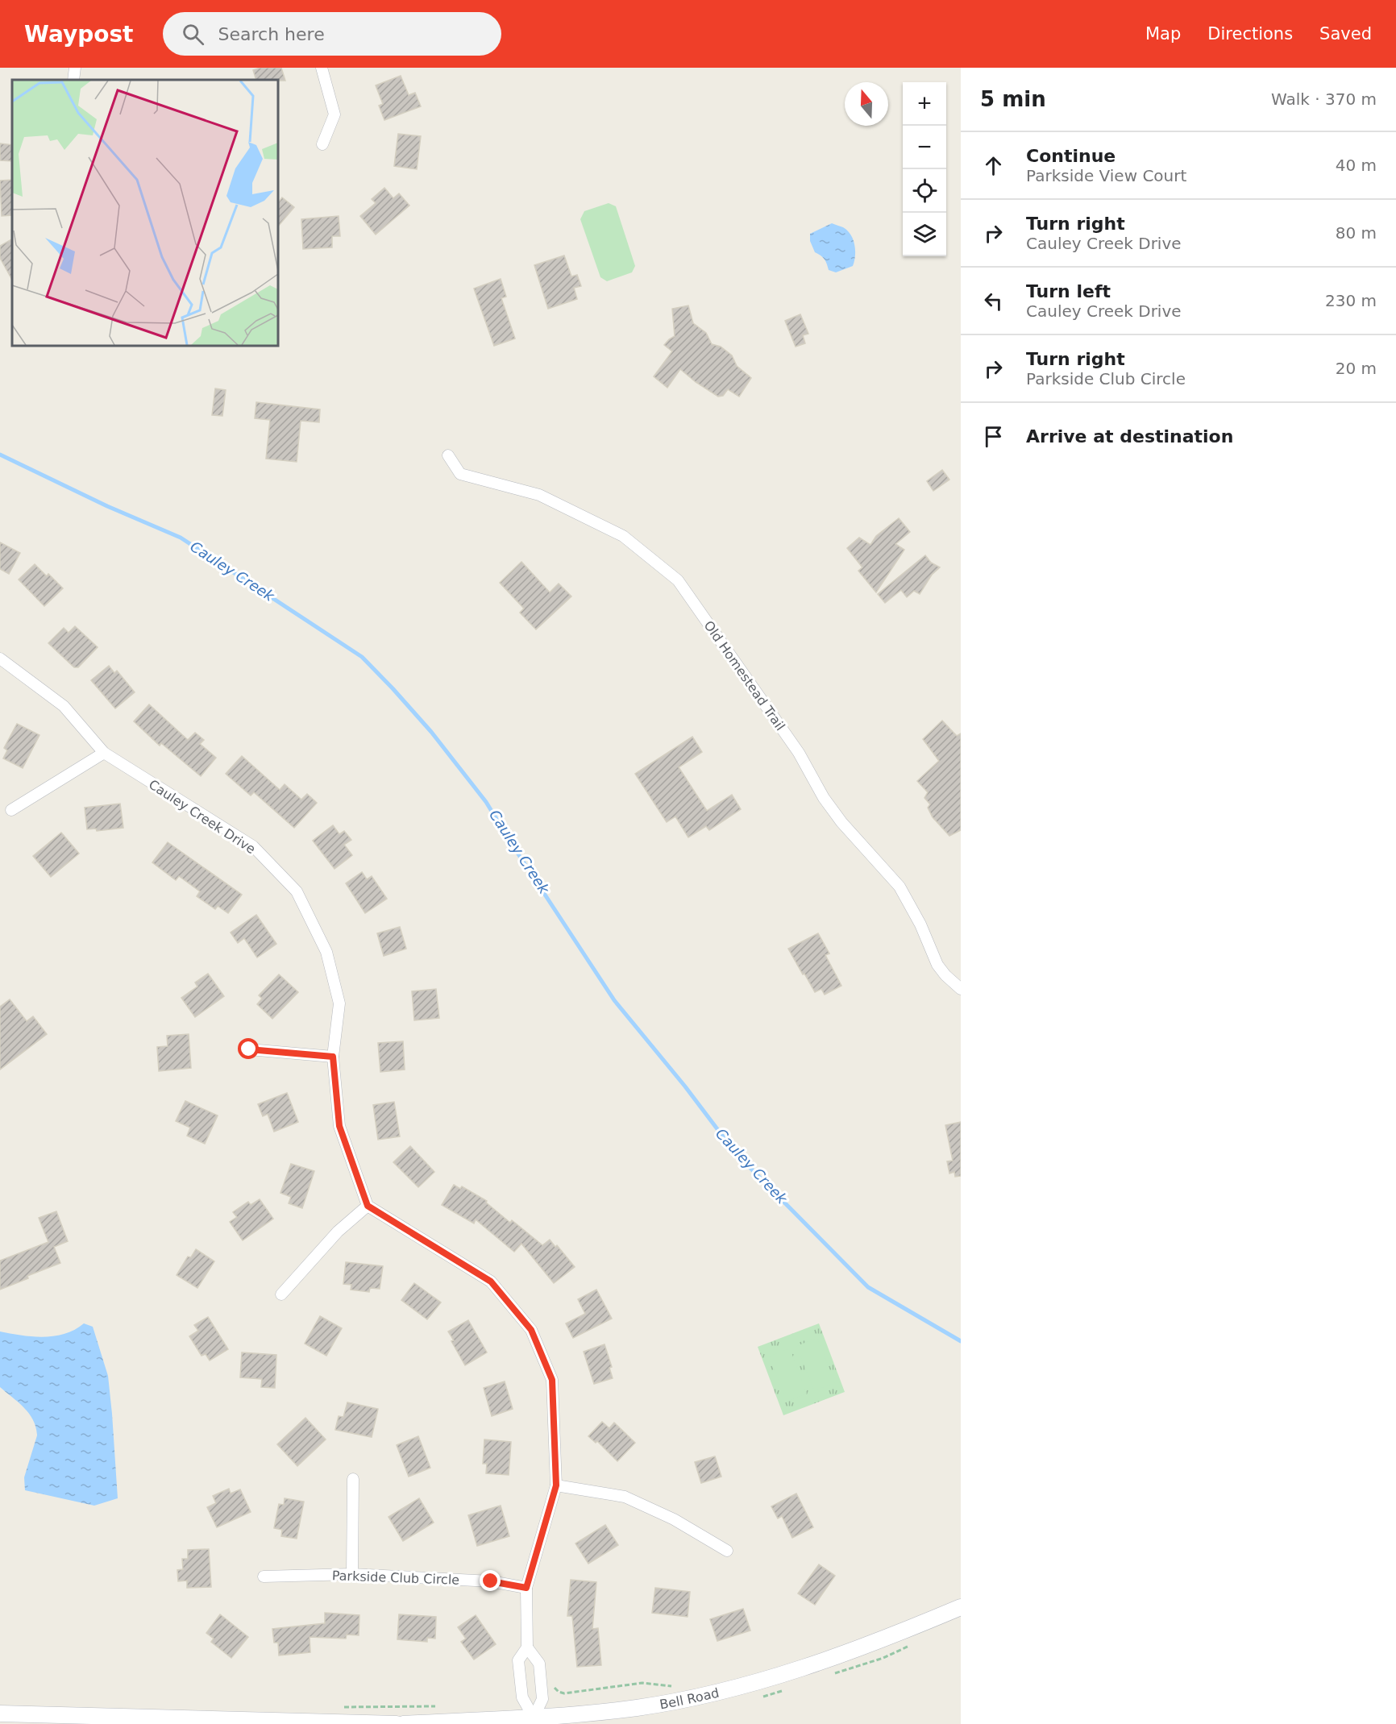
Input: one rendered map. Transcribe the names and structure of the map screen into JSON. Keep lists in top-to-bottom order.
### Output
{
  "streets": {
    "street": [
      "Old Homestead Trail",
      "Cauley Creek Drive",
      "Parkside Club Circle",
      "Bell Road"
    ]
  },
  "water": ["Cauley Creek"],
  "north": "top",
  "page": {
    "header": "Waypost",
    "search": "Search here",
    "nav": ["Map", "Directions", "Saved"],
    "heading": ["5 min", "Walk · 370 m"],
    "map_buttons": ["+", "−"],
    "list": [
      ["Continue", "Parkside View Court", "40 m"],
      ["Turn right", "Cauley Creek Drive", "80 m"],
      ["Turn left", "Cauley Creek Drive", "230 m"],
      ["Turn right", "Parkside Club Circle", "20 m"],
      "Arrive at destination"
    ]
  }
}
